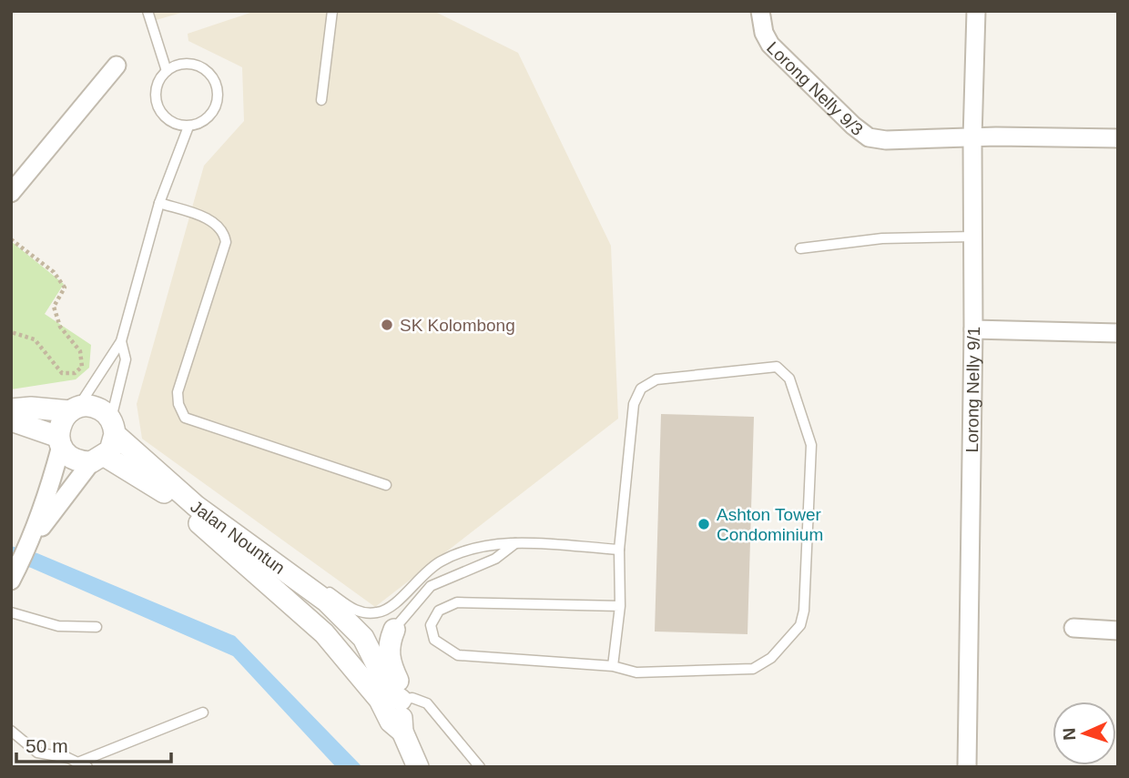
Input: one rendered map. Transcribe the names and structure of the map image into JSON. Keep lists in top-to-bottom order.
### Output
{
  "streets": {
    "street": ["Lorong Nelly 9/3", "Lorong Nelly 9/1", "Jalan Nountun"]
  },
  "crossings": [
    ["Lorong Nelly 9/3", "Lorong Nelly 9/1"]
  ],
  "places": ["SK Kolombong", "Ashton Tower Condominium"],
  "scale_bar": "50 m",
  "north": "left"
}
